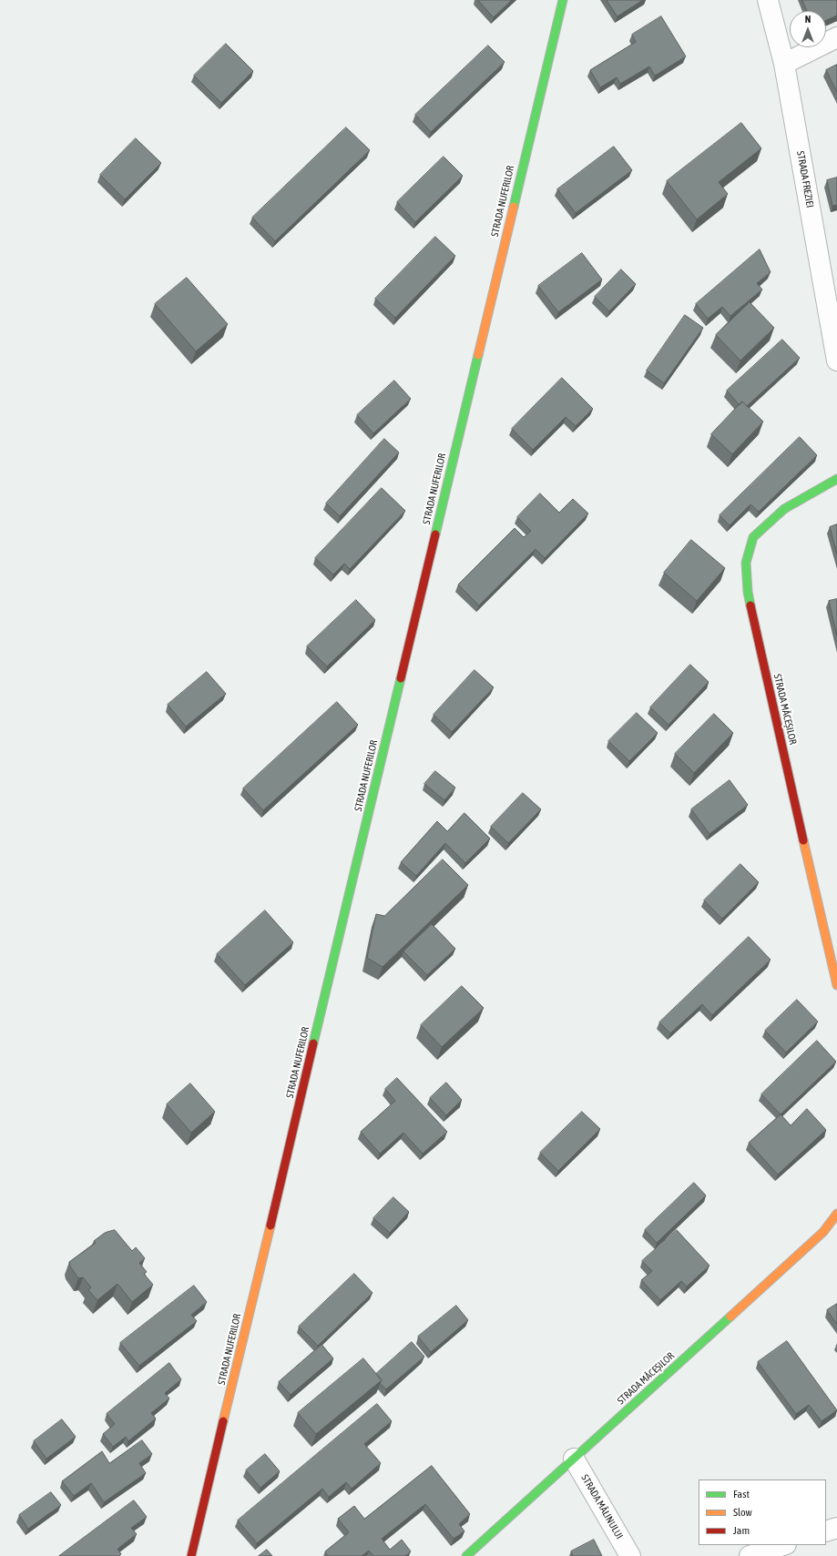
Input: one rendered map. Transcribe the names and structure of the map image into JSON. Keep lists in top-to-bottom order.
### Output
{
  "streets": {
    "main road": ["STRADA NUFERILOR", "STRADA MĂCEȘILOR"],
    "street": ["STRADA FREZIEI", "STRADA MĂLINULUI"]
  },
  "crossings": [
    ["STRADA MĂCEȘILOR", "STRADA MĂLINULUI"]
  ],
  "legend": ["Fast", "Slow", "Jam"],
  "north": "top"
}
